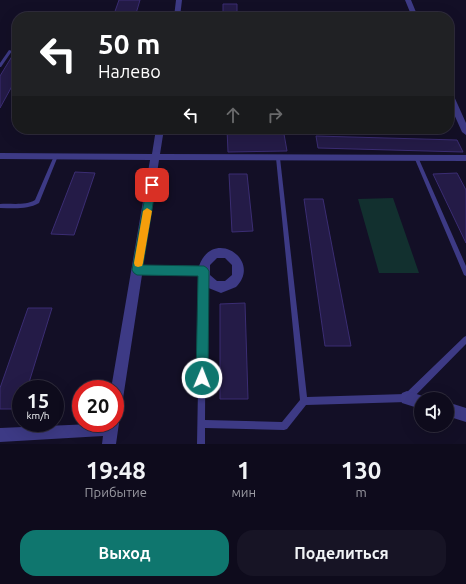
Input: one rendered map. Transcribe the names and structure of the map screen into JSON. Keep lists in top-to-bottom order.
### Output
{
  "page": {
    "turn": ["50 m", "Налево"],
    "speed": "15 km/h",
    "limit": "20",
    "eta": [
      "19:48",
      "Прибытие",
      "1",
      "мин",
      "130",
      "m"
    ],
    "buttons": ["Выход", "Поделиться"]
  }
}
